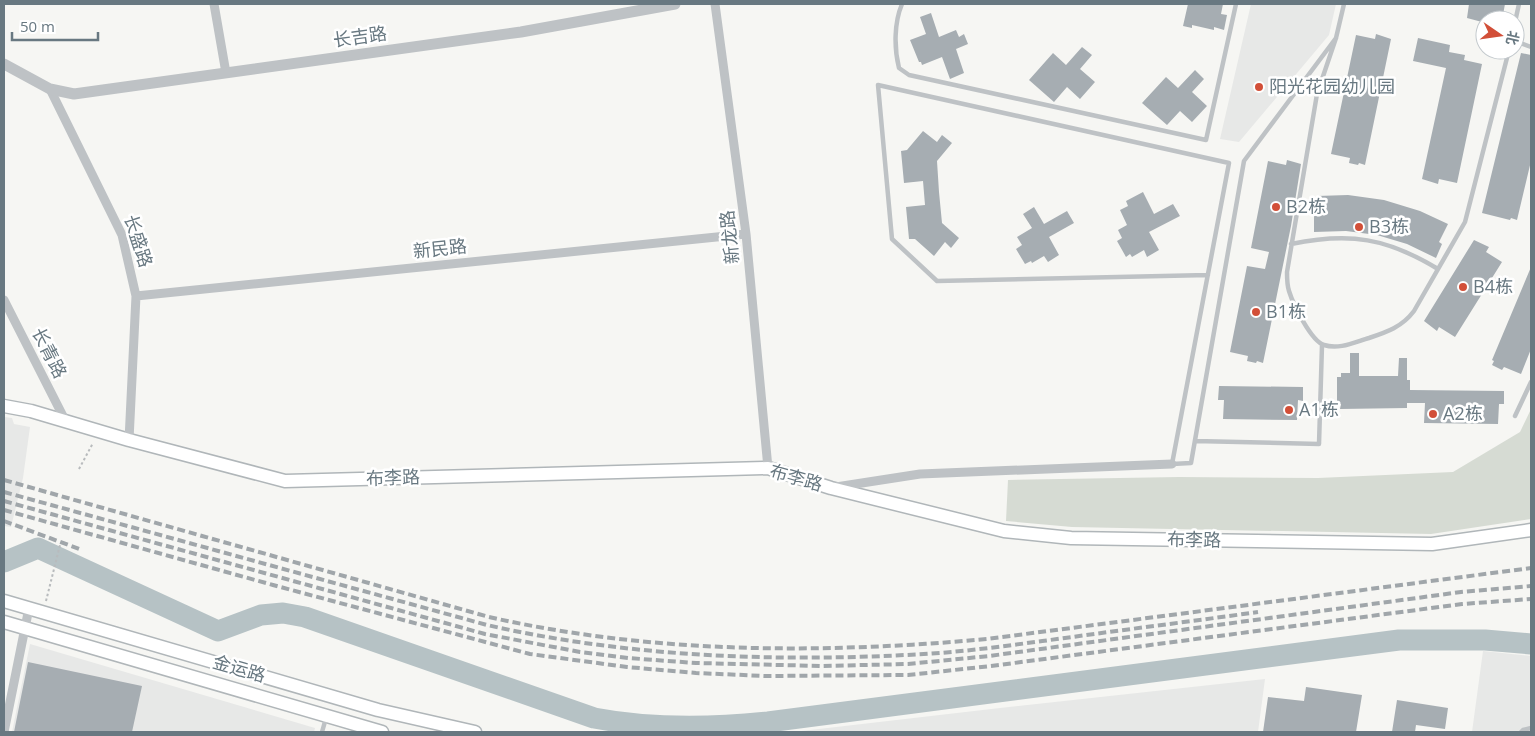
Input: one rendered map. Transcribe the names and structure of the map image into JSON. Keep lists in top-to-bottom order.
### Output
{
  "streets": {
    "main road": ["布李路", "金运路"],
    "street": [
      "长吉路",
      "新龙路",
      "长盛路",
      "新民路",
      "长青路"
    ]
  },
  "crossings": [
    ["长吉路", "长盛路"],
    ["新龙路", "新民路"],
    ["新龙路", "布李路"],
    ["长盛路", "新民路"],
    ["长盛路", "布李路"],
    ["长青路", "布李路"]
  ],
  "places": [
    "阳光花园幼儿园",
    "B2栋",
    "B3栋",
    "B4栋",
    "B1栋",
    "A1栋",
    "A2栋"
  ],
  "scale_bar": "50 m",
  "north": "right"
}
